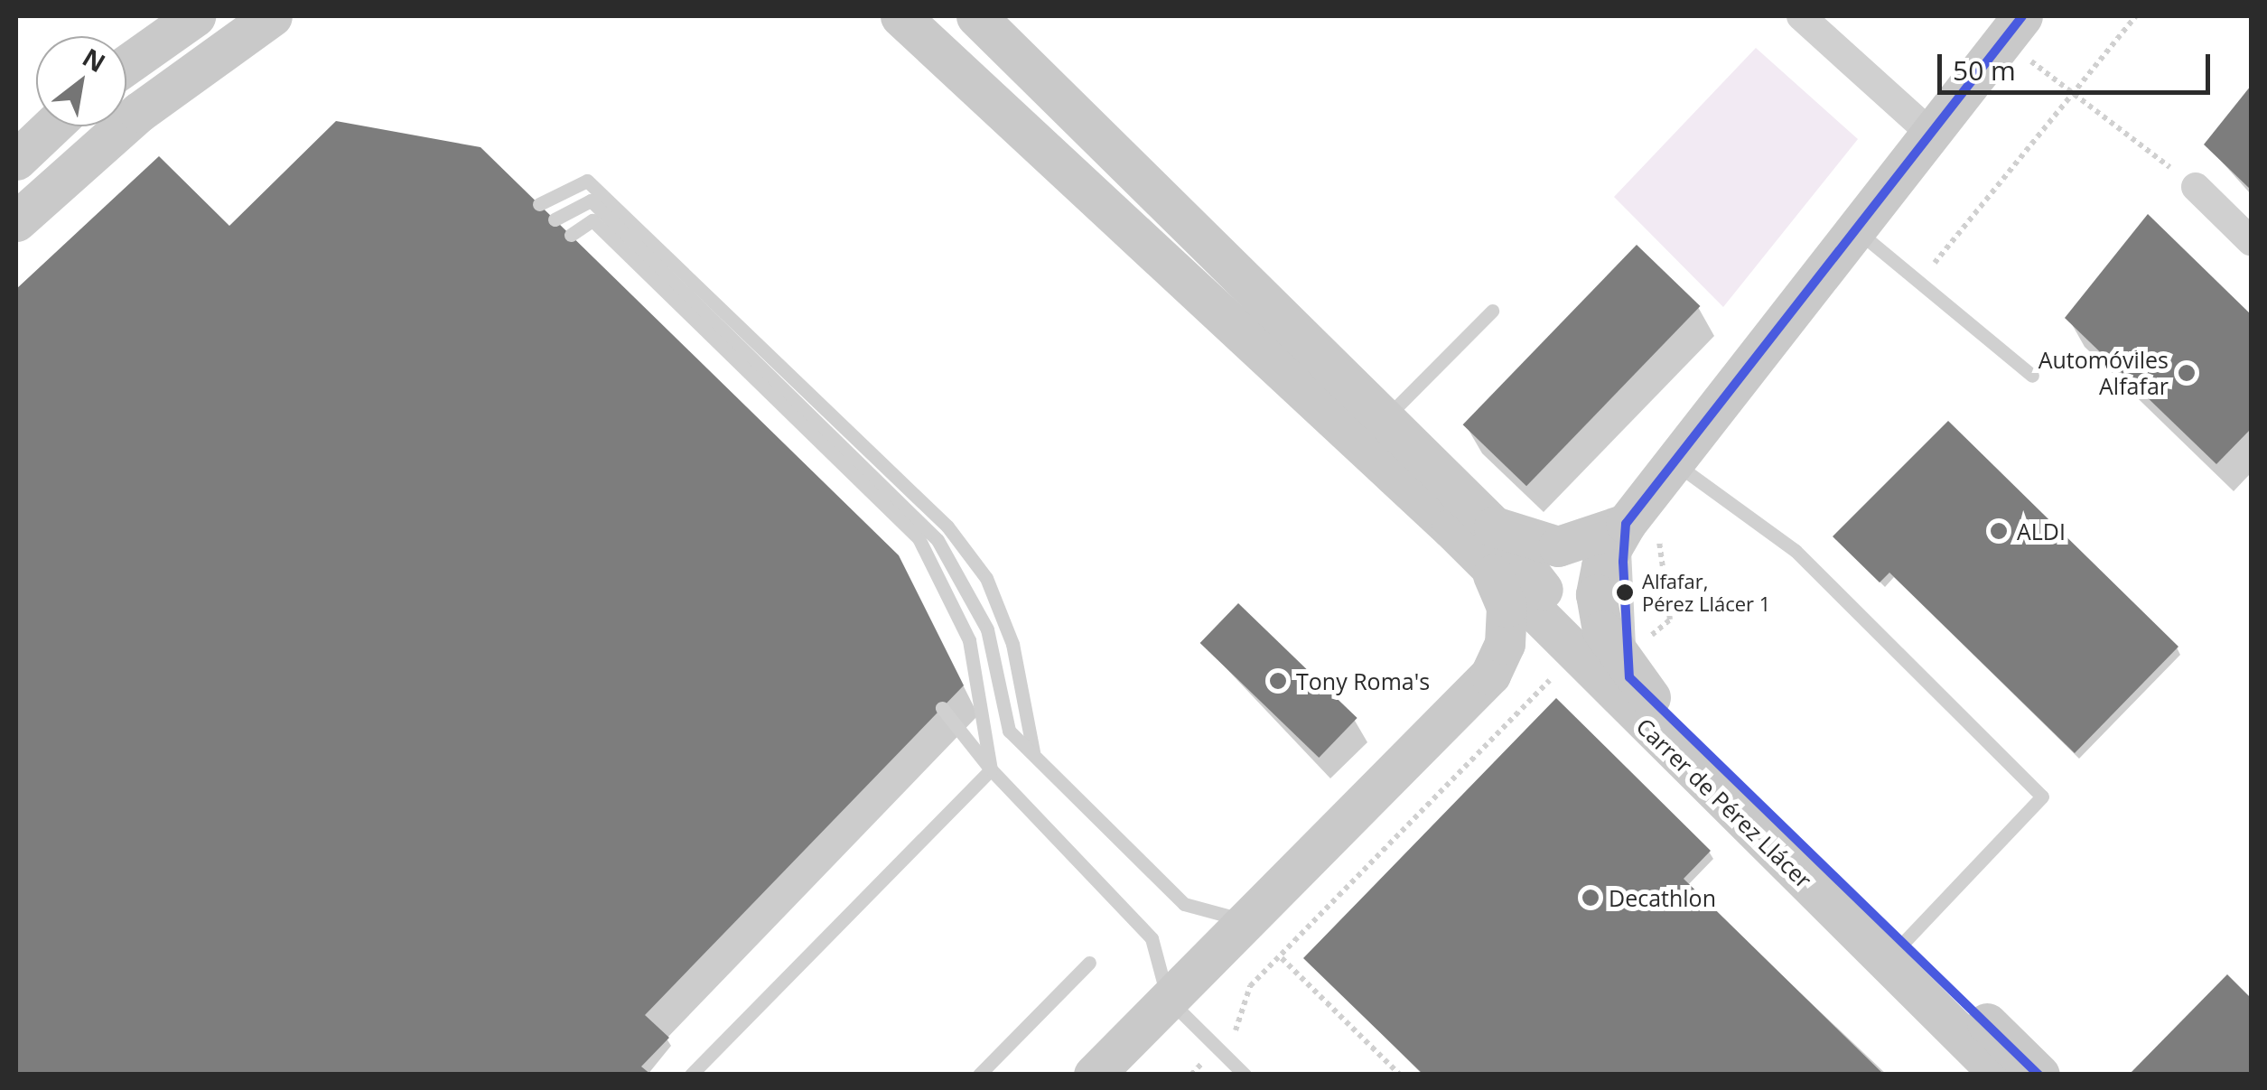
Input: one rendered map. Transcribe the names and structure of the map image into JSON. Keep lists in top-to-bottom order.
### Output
{
  "streets": {
    "street": ["Carrer de Pérez Llácer"]
  },
  "places": [
    "Automóviles Alfafar",
    "ALDI",
    "Alfafar, Pérez Llácer 1",
    "Tony Roma's",
    "Decathlon"
  ],
  "scale_bar": "50 m",
  "north": "top right"
}
